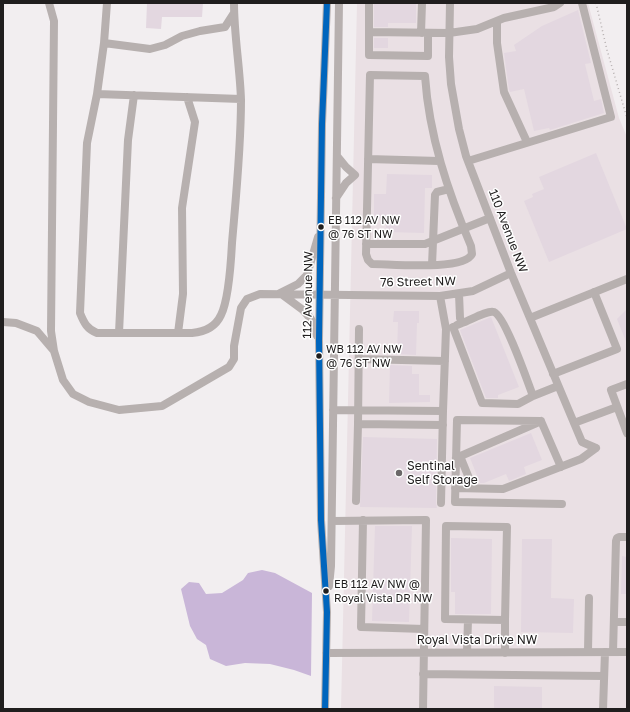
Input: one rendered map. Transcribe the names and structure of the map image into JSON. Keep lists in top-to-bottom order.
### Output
{
  "streets": {
    "street": [
      "110 Avenue NW",
      "76 Street NW",
      "112 Avenue NW",
      "Royal Vista Drive NW"
    ]
  },
  "crossings": [
    ["110 Avenue NW", "76 Street NW"],
    ["76 Street NW", "112 Avenue NW"],
    ["112 Avenue NW", "Royal Vista Drive NW"]
  ],
  "places": [
    "EB 112 AV NW @ 76 ST NW",
    "WB 112 AV NW @ 76 ST NW",
    "Sentinal Self Storage",
    "EB 112 AV NW @ Royal Vista DR NW"
  ]
}
